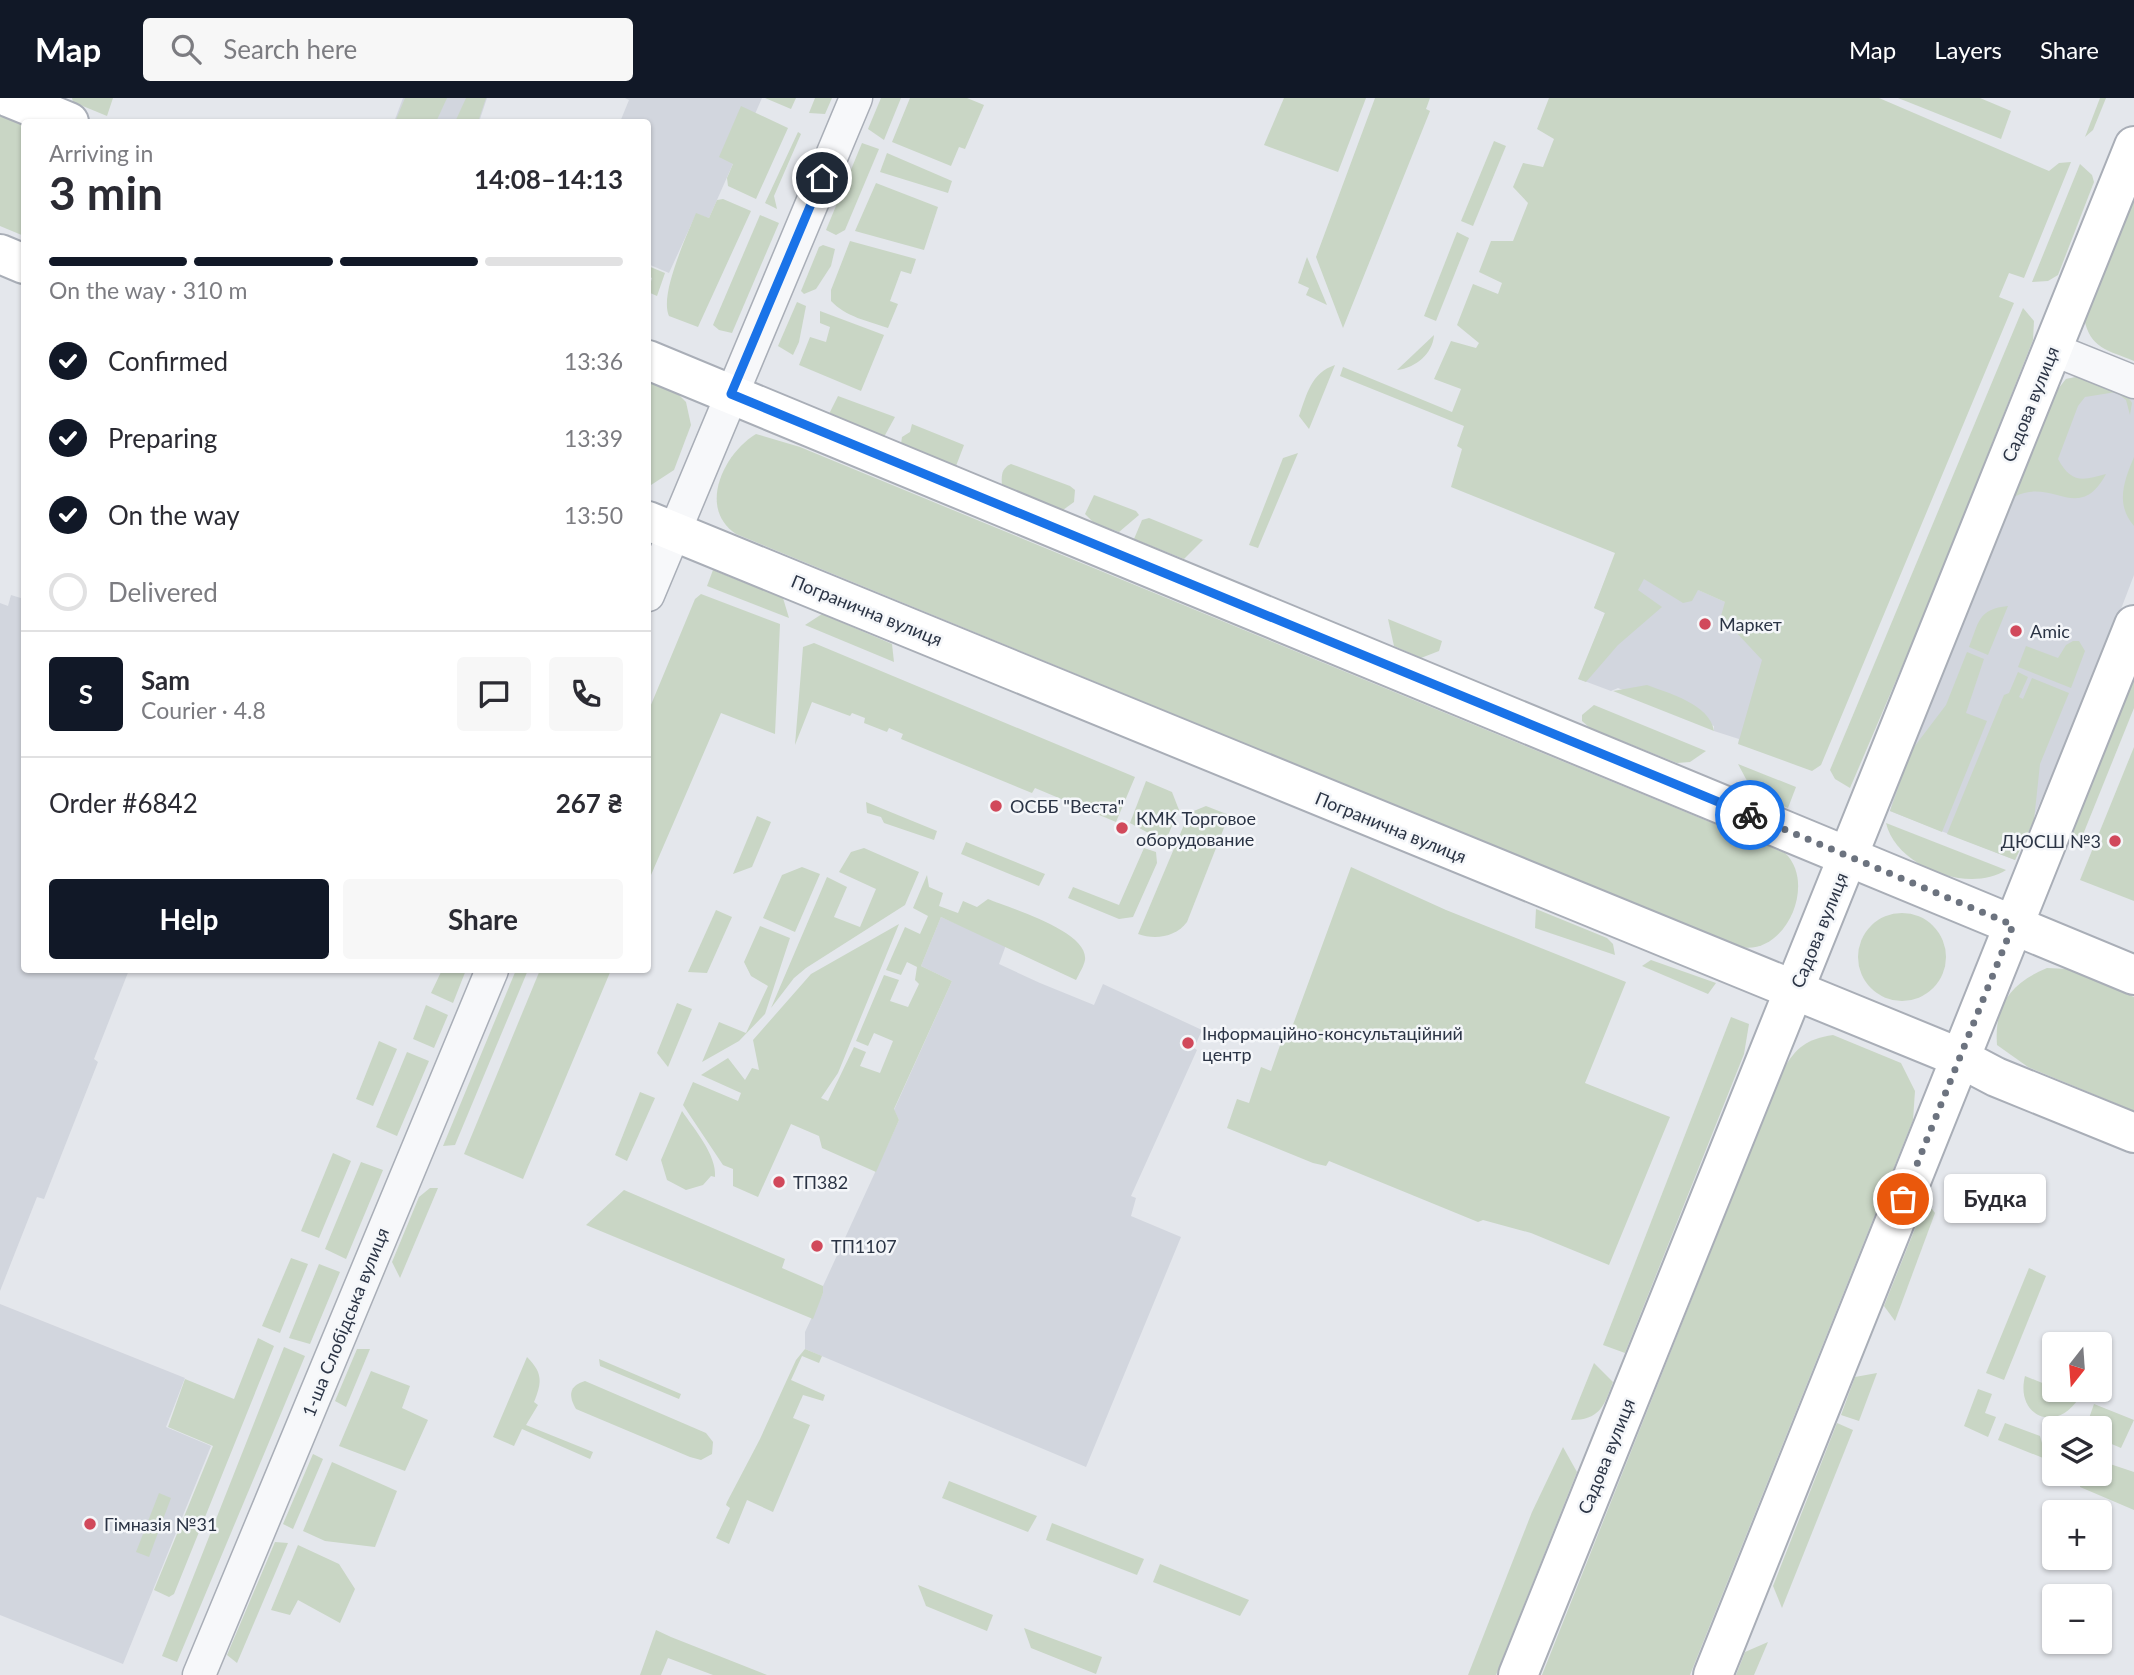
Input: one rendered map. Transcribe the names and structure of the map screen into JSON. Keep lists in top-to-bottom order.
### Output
{
  "streets": {
    "main road": ["Садова вулиця", "Погранична вулиця"],
    "street": ["1-ша Слобідська вулиця"]
  },
  "crossings": [
    ["Садова вулиця", "Погранична вулиця"]
  ],
  "places": [
    "Маркет",
    "Amic",
    "ОСББ \"Веста\"",
    "КМК Торговое оборудование",
    "ДЮСШ №3",
    "Інформаційно-консультаційний центр",
    "ТП382",
    "Будка",
    "ТП1107",
    "Гімназія №31"
  ],
  "north": "bottom",
  "page": {
    "header": "Map",
    "search": "Search here",
    "nav": ["Map", "Layers", "Share"],
    "heading": ["3 min", "Arriving in", "14:08–14:13"],
    "panel": [
      "Sam",
      "Courier · 4.8",
      "Order #6842",
      "267 ₴"
    ],
    "bar": "On the way · 310 m",
    "list": [
      ["Confirmed", "13:36"],
      ["Preparing", "13:39"],
      ["On the way", "13:50"],
      "Delivered"
    ],
    "round": "S",
    "buttons": ["Help", "Share"],
    "bubble": "Будка",
    "map_buttons": ["+", "−"]
  }
}
